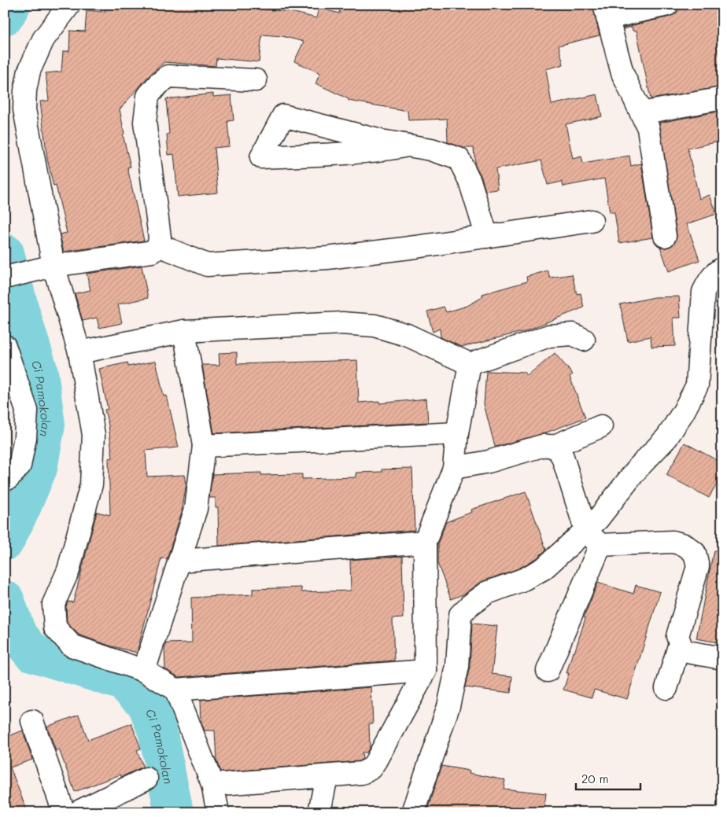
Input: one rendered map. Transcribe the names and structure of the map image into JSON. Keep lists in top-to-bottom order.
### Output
{
  "water": ["Ci Pamokolan"],
  "scale_bar": "20 m"
}
